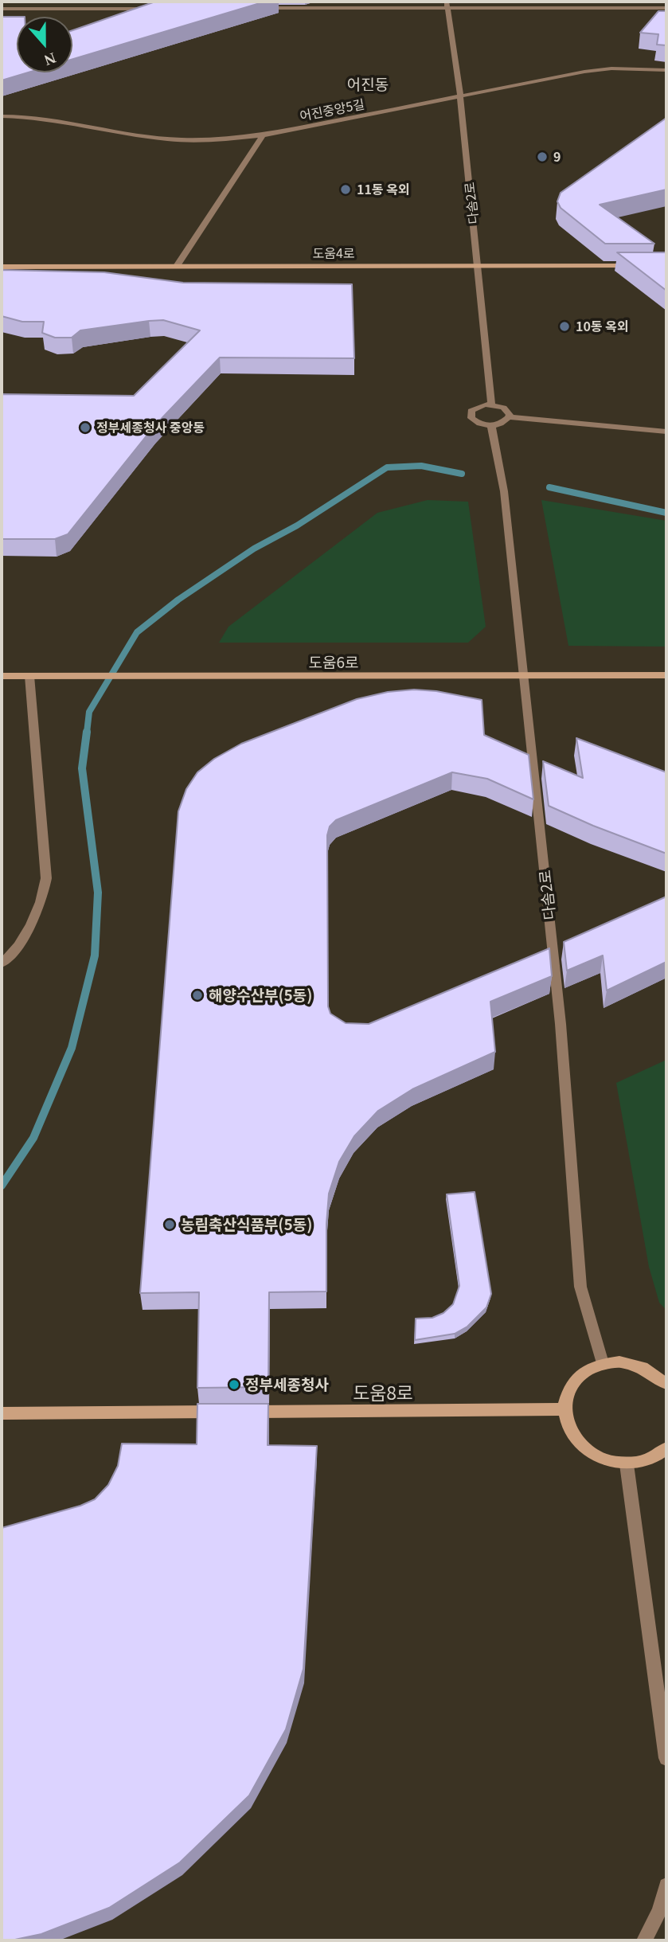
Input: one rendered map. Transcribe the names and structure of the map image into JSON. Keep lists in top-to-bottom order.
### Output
{
  "streets": {
    "street": [
      "어진중앙5길",
      "다솜2로",
      "도움4로",
      "도움6로",
      "도움8로"
    ]
  },
  "crossings": [
    ["어진중앙5길", "다솜2로"],
    ["다솜2로", "도움4로"],
    ["다솜2로", "도움6로"]
  ],
  "districts": ["어진동"],
  "places": [
    "9",
    "11동 옥외",
    "10동 옥외",
    "정부세종청사 중앙동",
    "해양수산부(5동)",
    "농림축산식품부(5동)",
    "정부세종청사"
  ],
  "north": "bottom"
}
